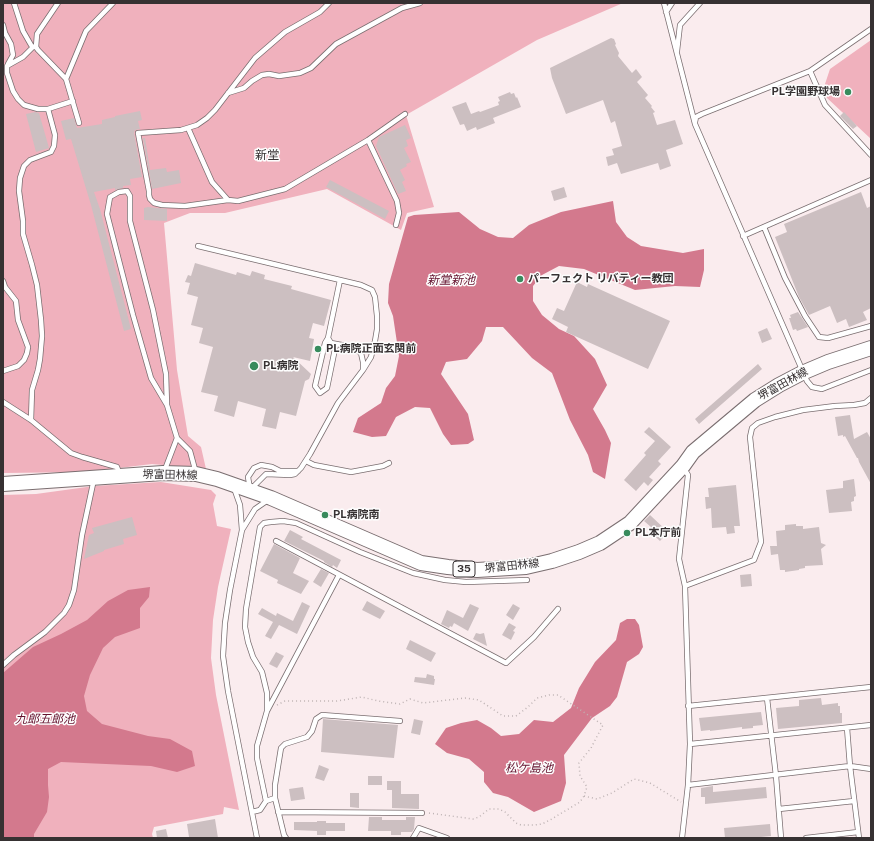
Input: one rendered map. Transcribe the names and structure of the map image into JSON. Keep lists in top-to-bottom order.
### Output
{
  "streets": {
    "main road": ["堺富田林線", "35"]
  },
  "districts": ["新堂"],
  "water": ["新堂新池", "九郎五郎池", "松ケ島池"],
  "places": [
    "PL学園野球場",
    "パーフェクト リバティー教団",
    "PL病院正面玄関前",
    "PL病院",
    "PL病院南",
    "PL本庁前"
  ]
}
